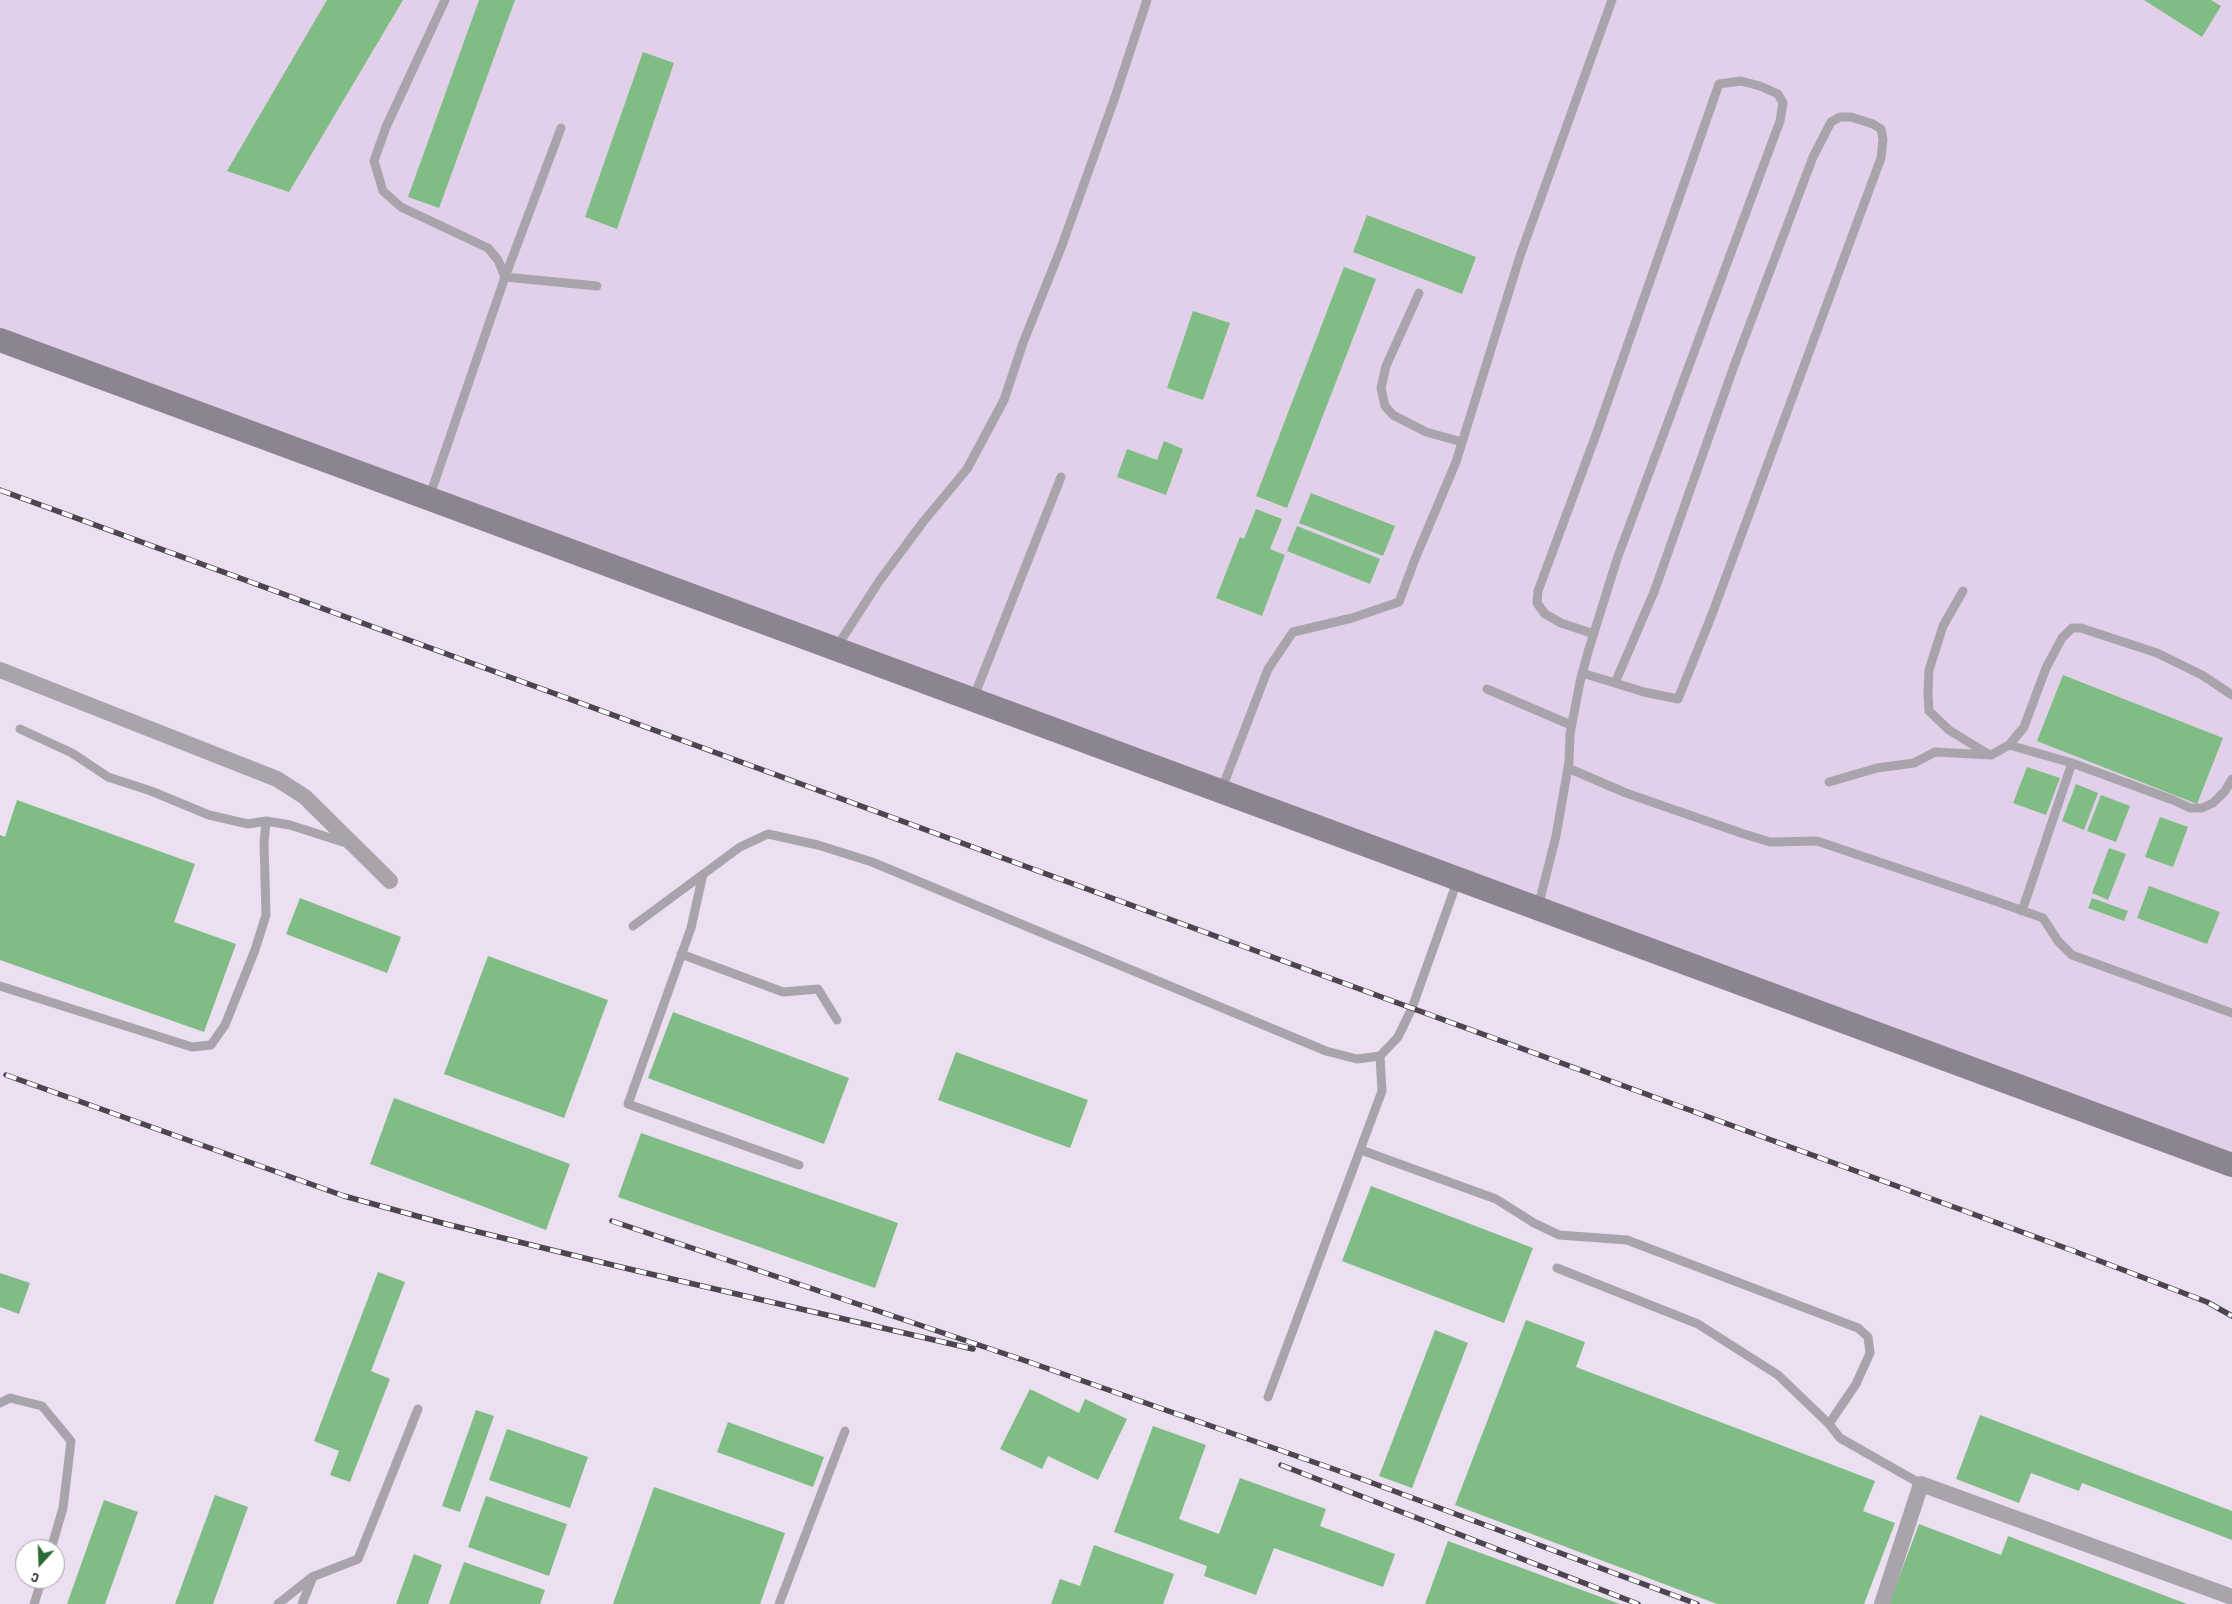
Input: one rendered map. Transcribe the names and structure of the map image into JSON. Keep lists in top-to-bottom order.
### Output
{
  "north": "bottom"
}
